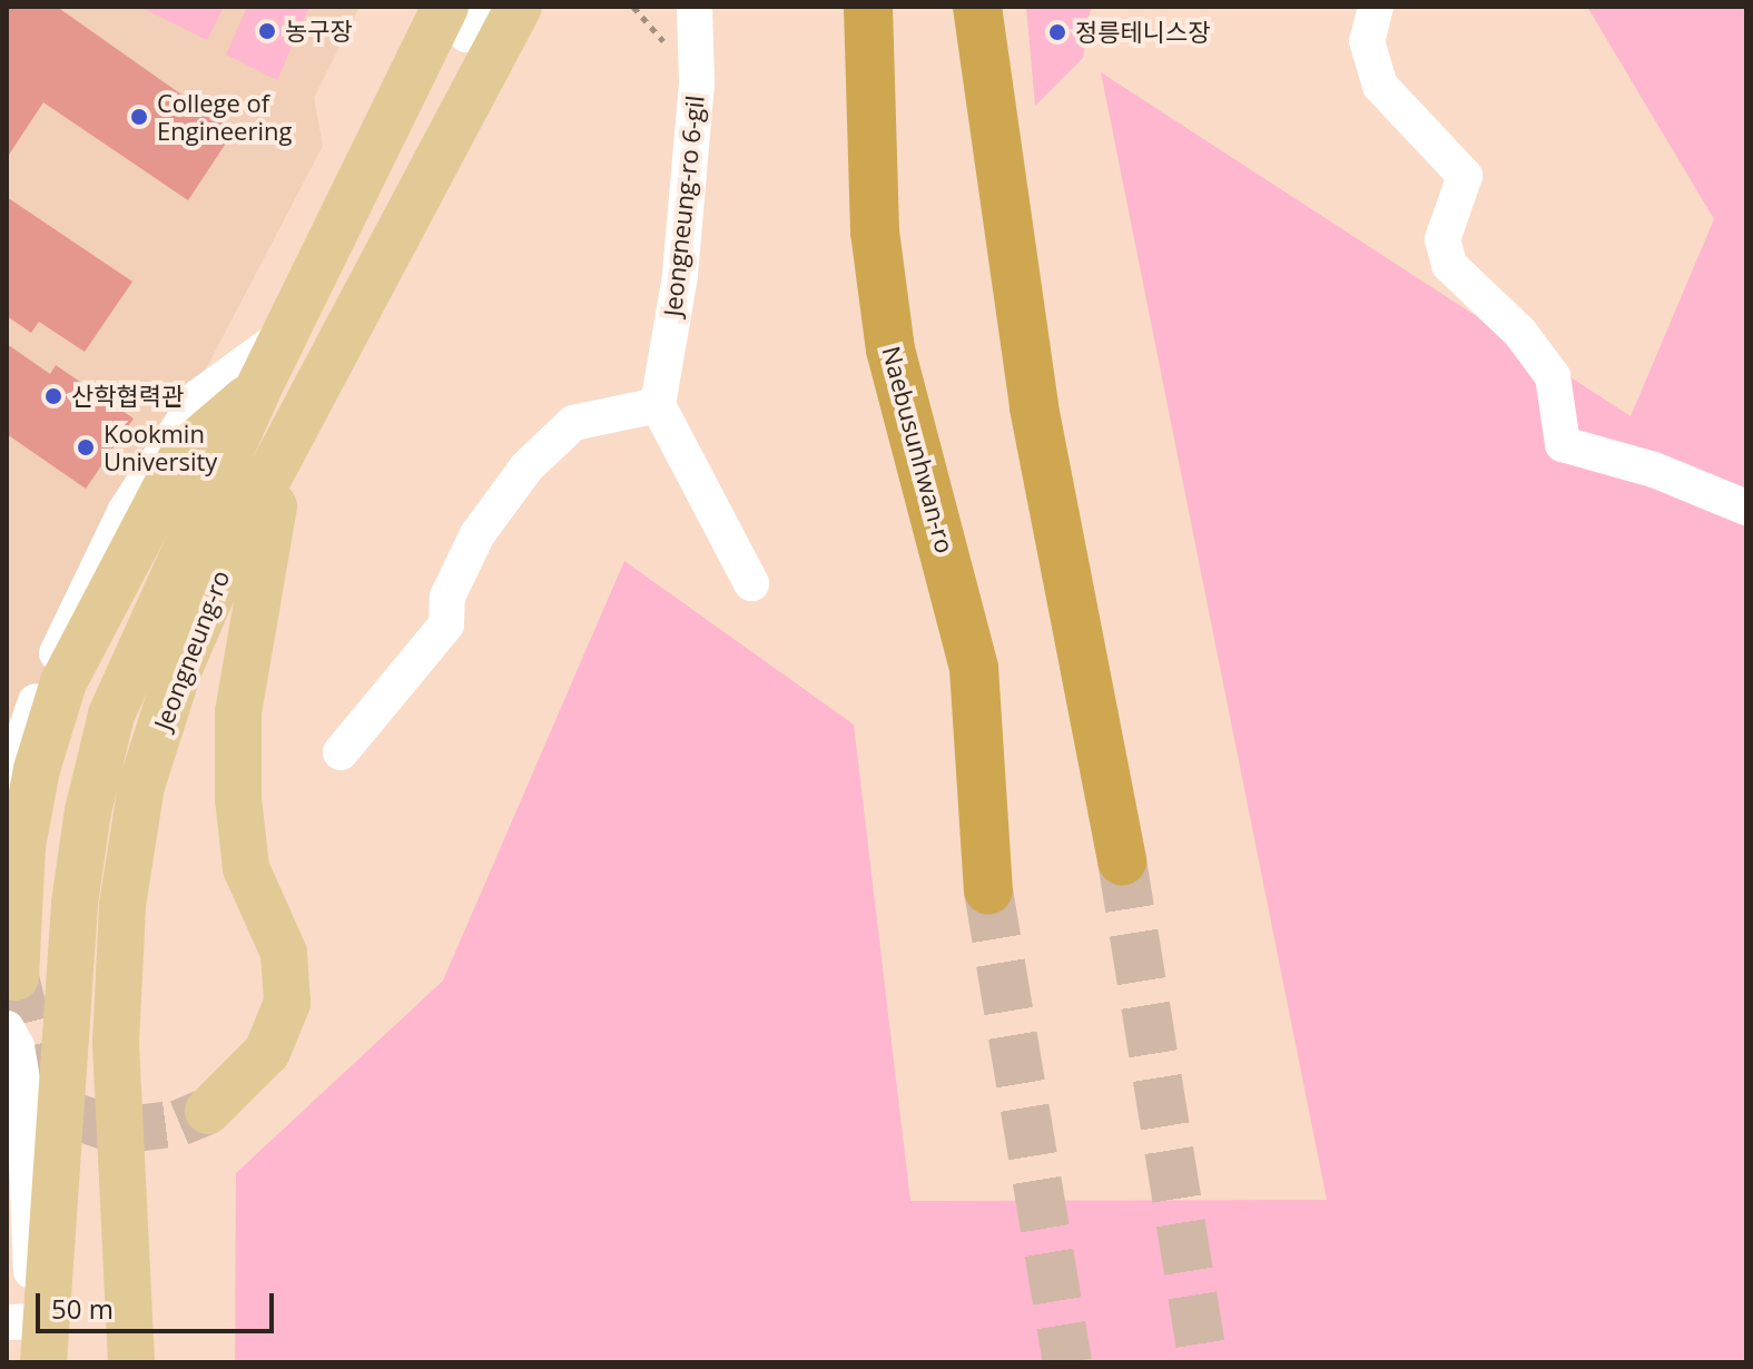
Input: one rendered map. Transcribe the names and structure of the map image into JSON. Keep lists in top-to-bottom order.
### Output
{
  "streets": {
    "highway": ["Naebusunhwan-ro"],
    "main road": ["Jeongneung-ro"],
    "street": ["Jeongneung-ro 6-gil"]
  },
  "places": [
    "농구장",
    "정릉테니스장",
    "College of Engineering",
    "산학협력관",
    "Kookmin University"
  ],
  "scale_bar": "50 m"
}
